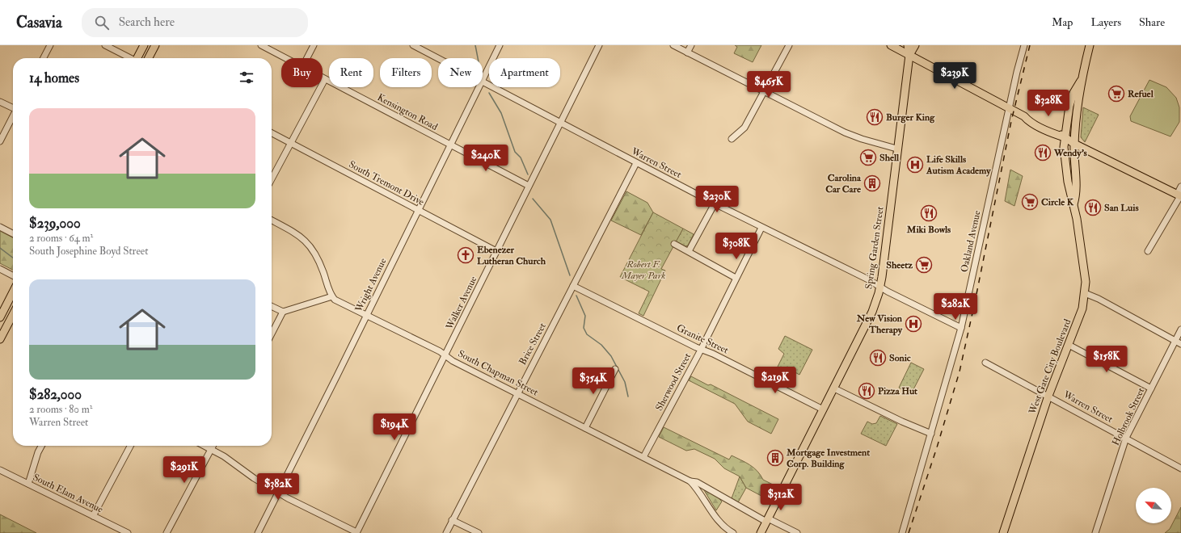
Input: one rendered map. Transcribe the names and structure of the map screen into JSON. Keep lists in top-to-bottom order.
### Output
{
  "streets": {
    "main road": ["Spring Garden Street", "West Gate City Boulevard"],
    "street": [
      "Kensington Road",
      "Warren Street",
      "South Tremont Drive",
      "Oakland Avenue",
      "Wright Avenue",
      "Walker Avenue",
      "Granite Street",
      "Brice Street",
      "South Chapman Street",
      "Sherwood Street",
      "Holbrook Street",
      "South Elam Avenue"
    ]
  },
  "crossings": [
    ["Kensington Road", "Wright Avenue"],
    ["Kensington Road", "Walker Avenue"],
    ["Warren Street", "Oakland Avenue"],
    ["Warren Street", "Spring Garden Street"],
    ["Warren Street", "Walker Avenue"],
    ["Warren Street", "Brice Street"],
    ["Warren Street", "West Gate City Boulevard"],
    ["Warren Street", "Sherwood Street"],
    ["Warren Street", "Holbrook Street"],
    ["South Tremont Drive", "Wright Avenue"],
    ["South Tremont Drive", "Walker Avenue"],
    ["Spring Garden Street", "Granite Street"],
    ["Wright Avenue", "South Chapman Street"],
    ["Walker Avenue", "South Chapman Street"],
    ["Granite Street", "Brice Street"],
    ["Granite Street", "Sherwood Street"],
    ["Brice Street", "South Chapman Street"],
    ["South Chapman Street", "Sherwood Street"]
  ],
  "parks": ["Robert F. Mayer Park"],
  "places": {
    "supermarket": [
      "Refuel",
      "Shell",
      "Circle K",
      "Sheetz"
    ],
    "restaurant": [
      "Burger King",
      "Wendy's",
      "San Luis",
      "Miki Bowls",
      "Sonic",
      "Pizza Hut"
    ],
    "hospital": ["Life Skills Autism Academy", "New Vision Therapy"],
    "building": ["Carolina Car Care", "Mortgage Investment Corp. Building"],
    "church": ["Ebenezer Lutheran Church"]
  },
  "north": "top left",
  "page": {
    "header": "Casavia",
    "search": "Search here",
    "nav": ["Map", "Layers", "Share"],
    "chip": [
      "Buy",
      "Rent",
      "Filters",
      "New",
      "Apartment"
    ],
    "heading": "14 homes",
    "price": [
      "$239K",
      "$465K",
      "$328K",
      "$240K",
      "$230K",
      "$308K",
      "$282K",
      "$158K",
      "$219K",
      "$354K",
      "$194K",
      "$291K",
      "$382K",
      "$312K"
    ],
    "list": [
      {
        "name": "$239,000",
        "note": "2 rooms · 64 m² · South Josephine Boyd Street"
      },
      {
        "name": "$282,000",
        "note": "2 rooms · 80 m² · Warren Street"
      }
    ]
  }
}
